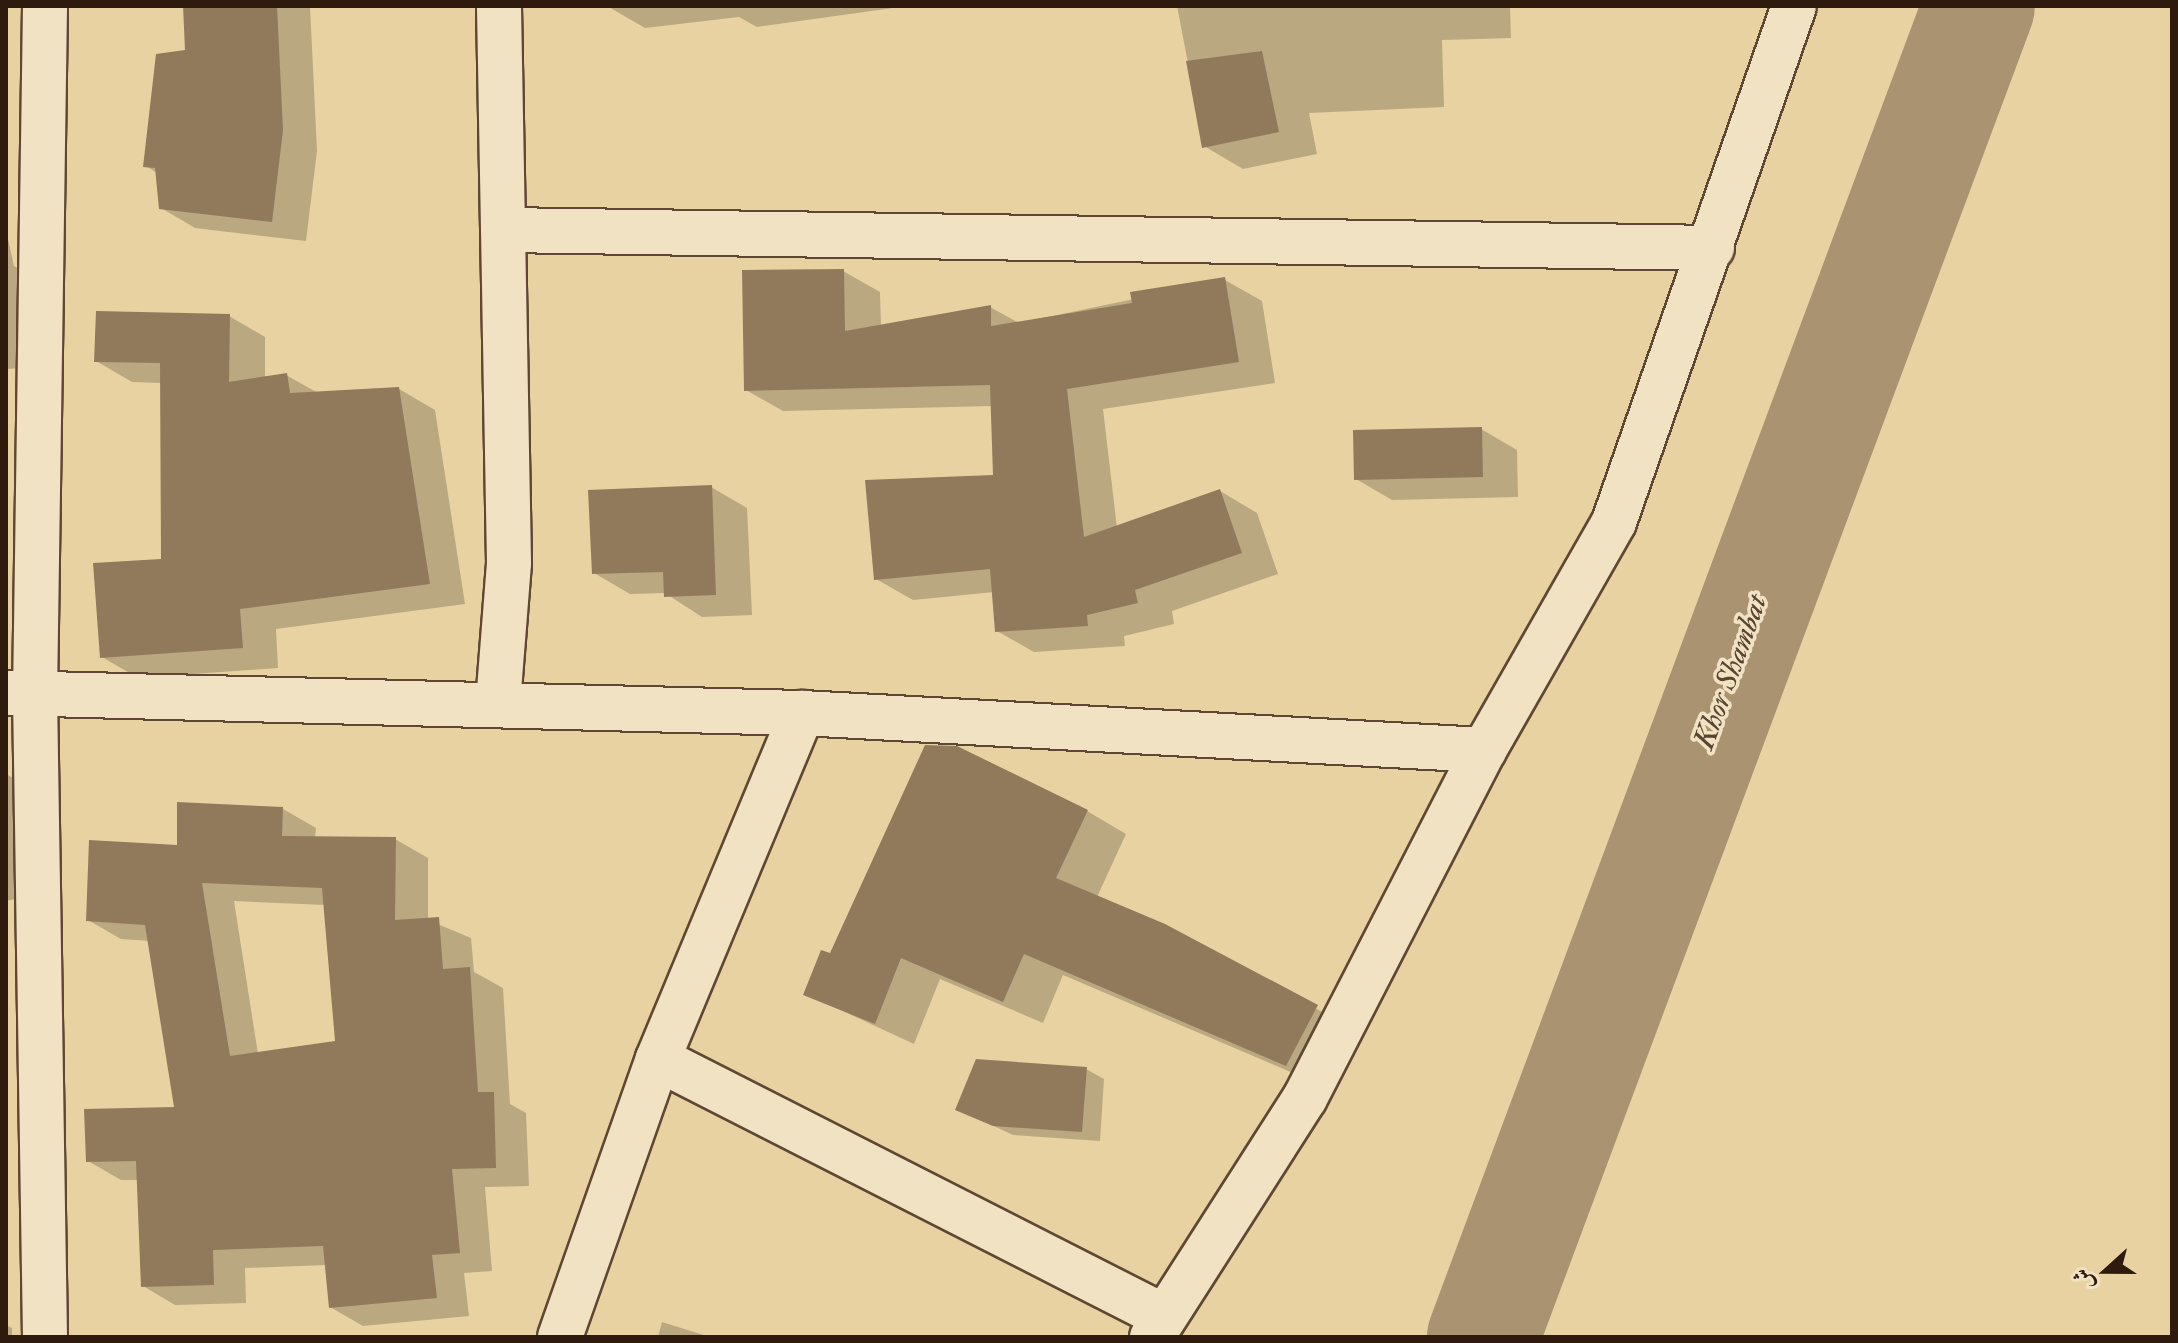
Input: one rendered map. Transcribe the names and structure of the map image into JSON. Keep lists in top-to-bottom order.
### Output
{
  "water": ["Khor Shambat"],
  "north": "left"
}
